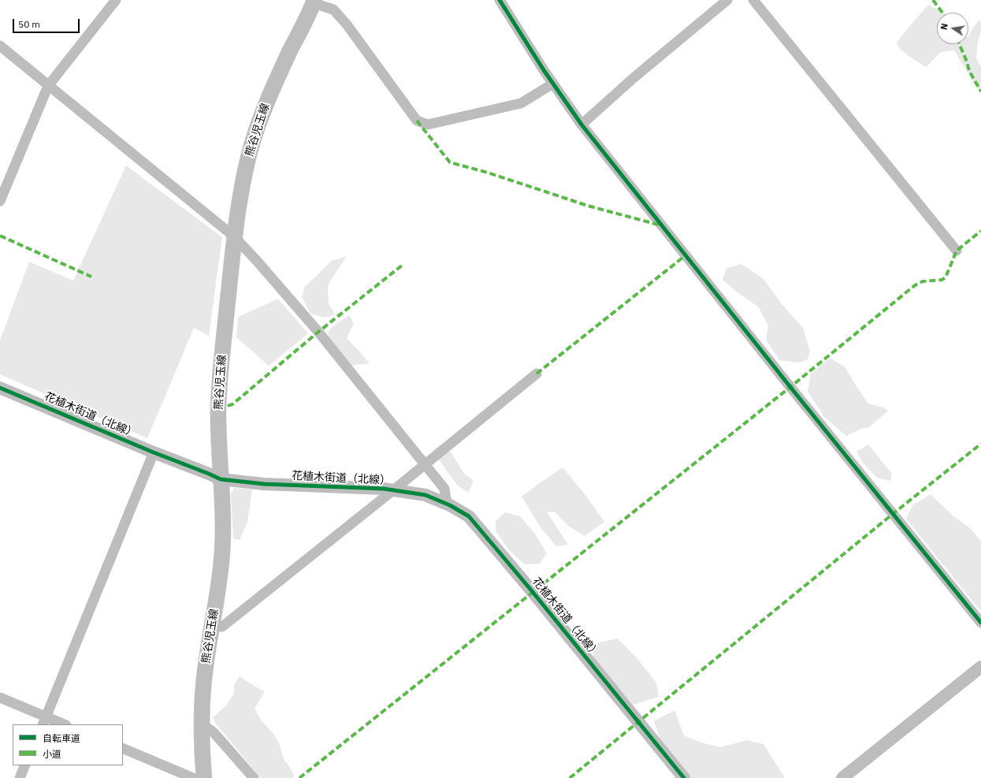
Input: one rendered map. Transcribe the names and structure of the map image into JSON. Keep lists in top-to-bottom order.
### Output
{
  "streets": {
    "main road": ["熊谷児玉線"],
    "street": ["花植木街道（北線）"]
  },
  "crossings": [
    ["熊谷児玉線", "花植木街道（北線）"]
  ],
  "legend": ["自転車道", "小道"],
  "scale_bar": "50 m",
  "north": "left"
}
